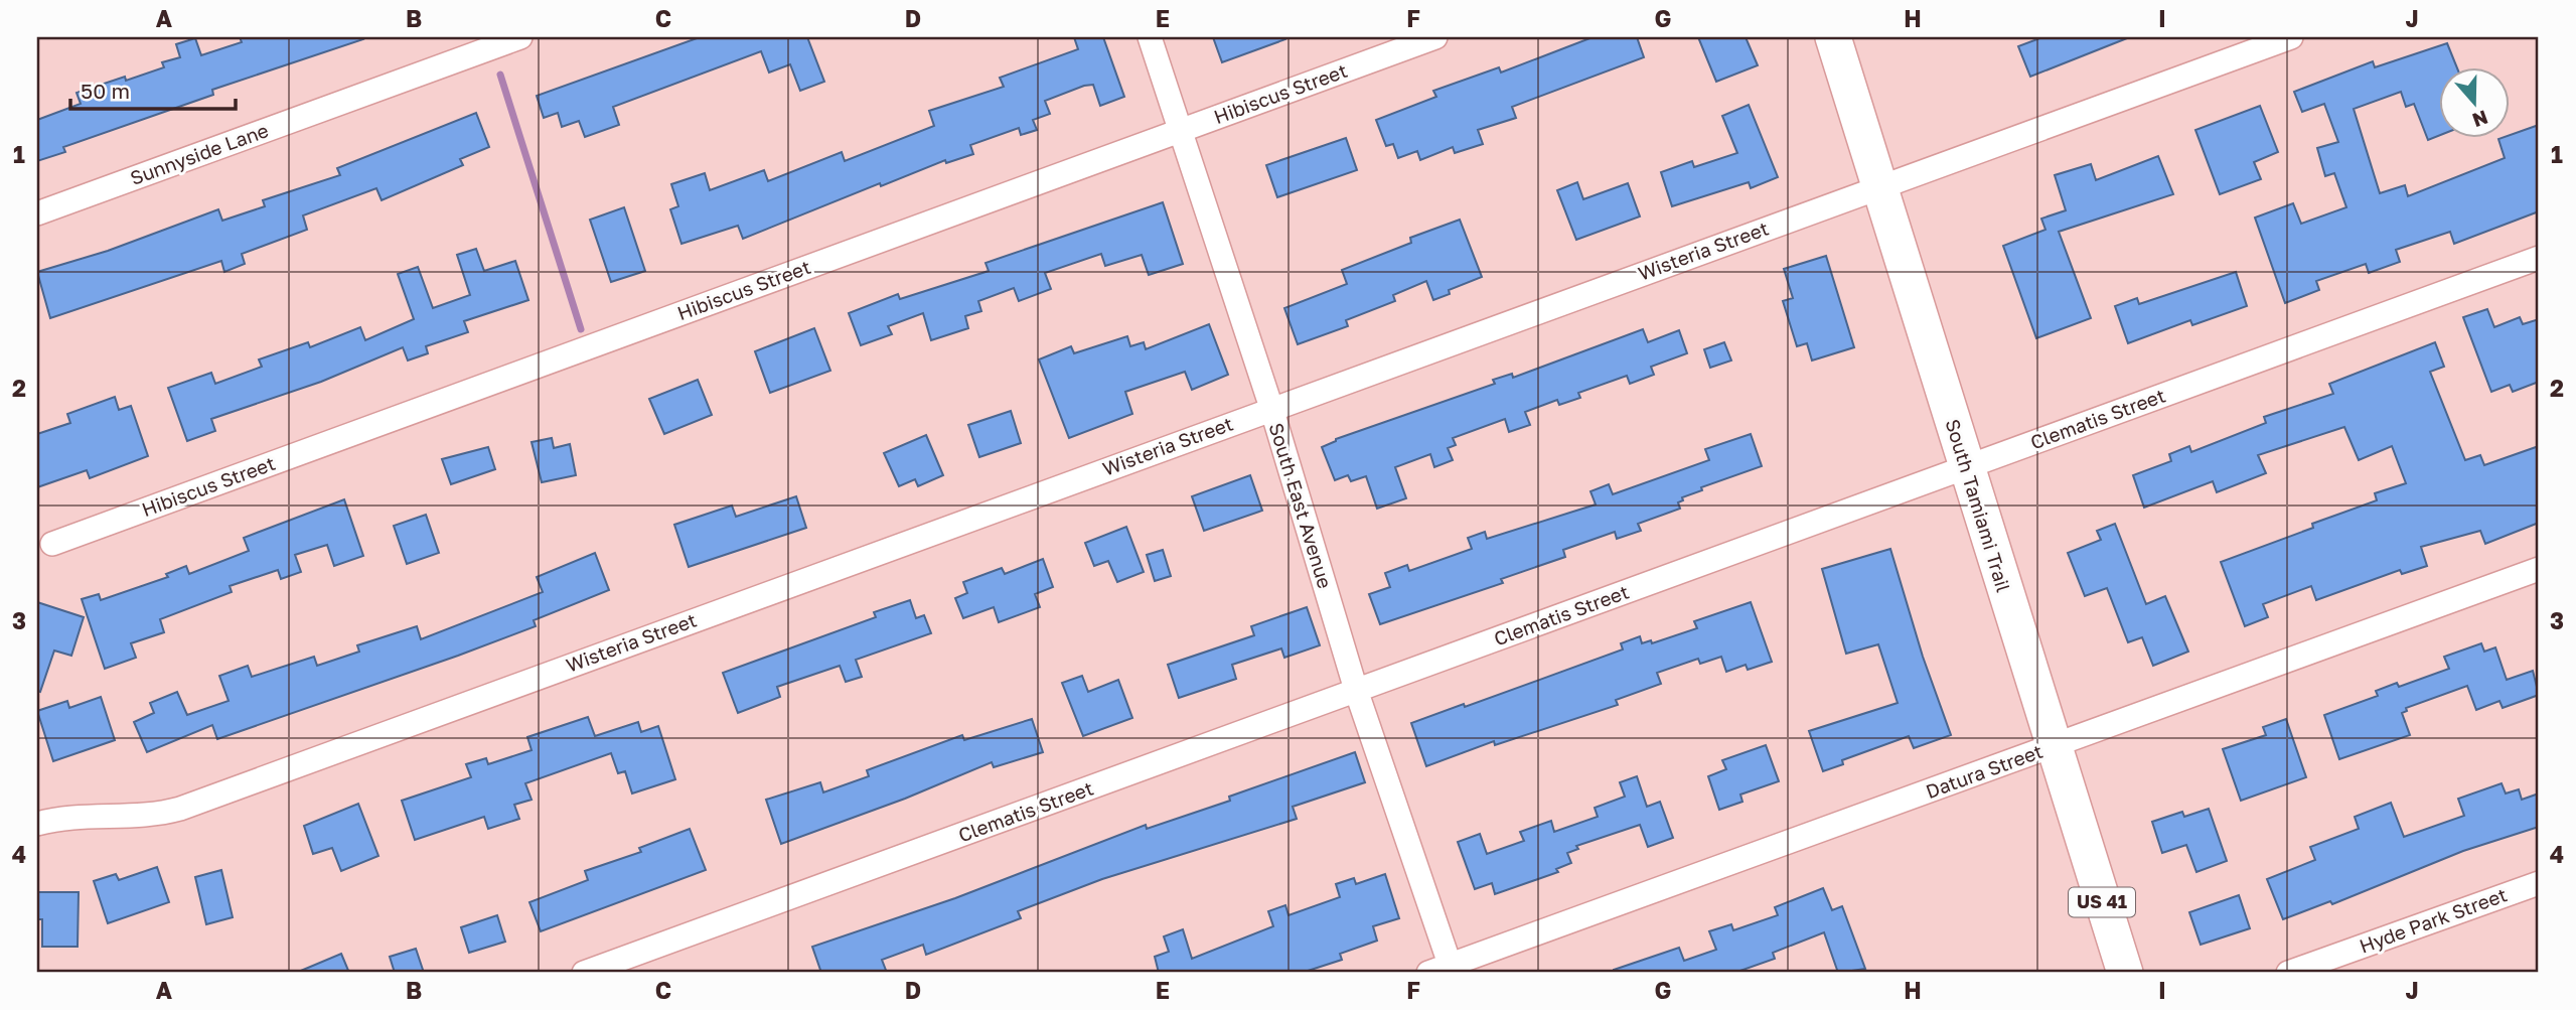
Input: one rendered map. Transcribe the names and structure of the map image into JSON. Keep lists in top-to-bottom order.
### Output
{
  "streets": {
    "main road": ["South Tamiami Trail", "US 41"],
    "street": [
      "Hibiscus Street",
      "Sunnyside Lane",
      "Wisteria Street",
      "Clematis Street",
      "South East Avenue",
      "Datura Street",
      "Hyde Park Street"
    ]
  },
  "crossings": [
    ["Hibiscus Street", "South East Avenue"],
    ["Wisteria Street", "South East Avenue"],
    ["Wisteria Street", "South Tamiami Trail"],
    ["Clematis Street", "South East Avenue"],
    ["Clematis Street", "South Tamiami Trail"],
    ["South East Avenue", "Datura Street"],
    ["South Tamiami Trail", "Datura Street"]
  ],
  "scale_bar": "50 m",
  "north": "bottom",
  "grid": {
    "columns": [
      "A",
      "B",
      "C",
      "D",
      "E",
      "F",
      "G",
      "H",
      "I",
      "J"
    ],
    "rows": [
      "1",
      "2",
      "3",
      "4"
    ]
  }
}
